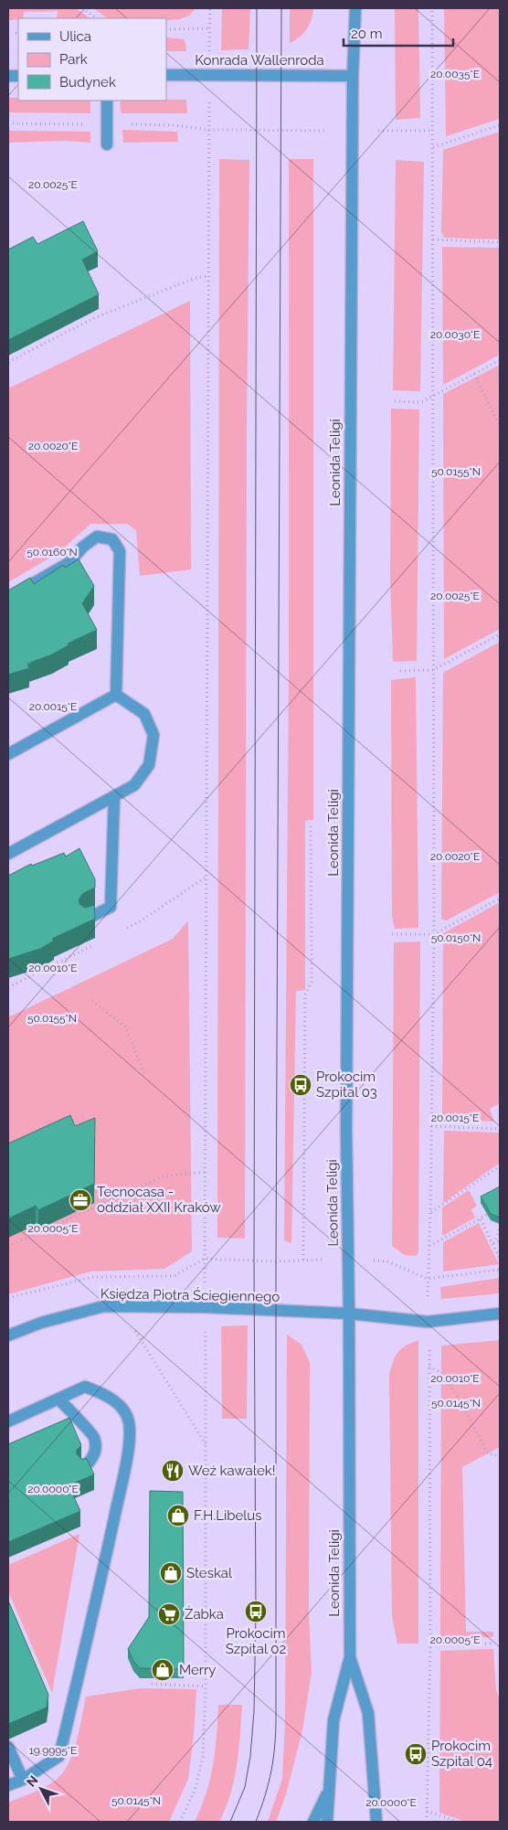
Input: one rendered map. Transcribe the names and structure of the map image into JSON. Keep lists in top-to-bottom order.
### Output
{
  "streets": {
    "street": ["Konrada Wallenroda", "Leonida Teligi", "Księdza Piotra Ściegiennego"]
  },
  "crossings": [
    ["Konrada Wallenroda", "Leonida Teligi"],
    ["Leonida Teligi", "Księdza Piotra Ściegiennego"]
  ],
  "places": {
    "bus stop": ["Prokocim Szpital 03", "Prokocim Szpital 02", "Prokocim Szpital 04"],
    "office": ["Tecnocasa - oddział XXII Kraków"],
    "restaurant": ["Weź kawałek!"],
    "shop": ["F.H.Libelus", "Steskal", "Merry"],
    "supermarket": ["Żabka"]
  },
  "legend": ["Ulica", "Park", "Budynek"],
  "scale_bar": "20 m",
  "north": "top left",
  "coordinates": [
    "20.0035°E",
    "20.0025°E",
    "20.0030°E",
    "20.0020°E",
    "50.0155°N",
    "50.0160°N",
    "20.0015°E",
    "50.0150°N",
    "20.0010°E",
    "20.0005°E",
    "50.0145°N",
    "20.0000°E",
    "19.9995°E"
  ]
}
